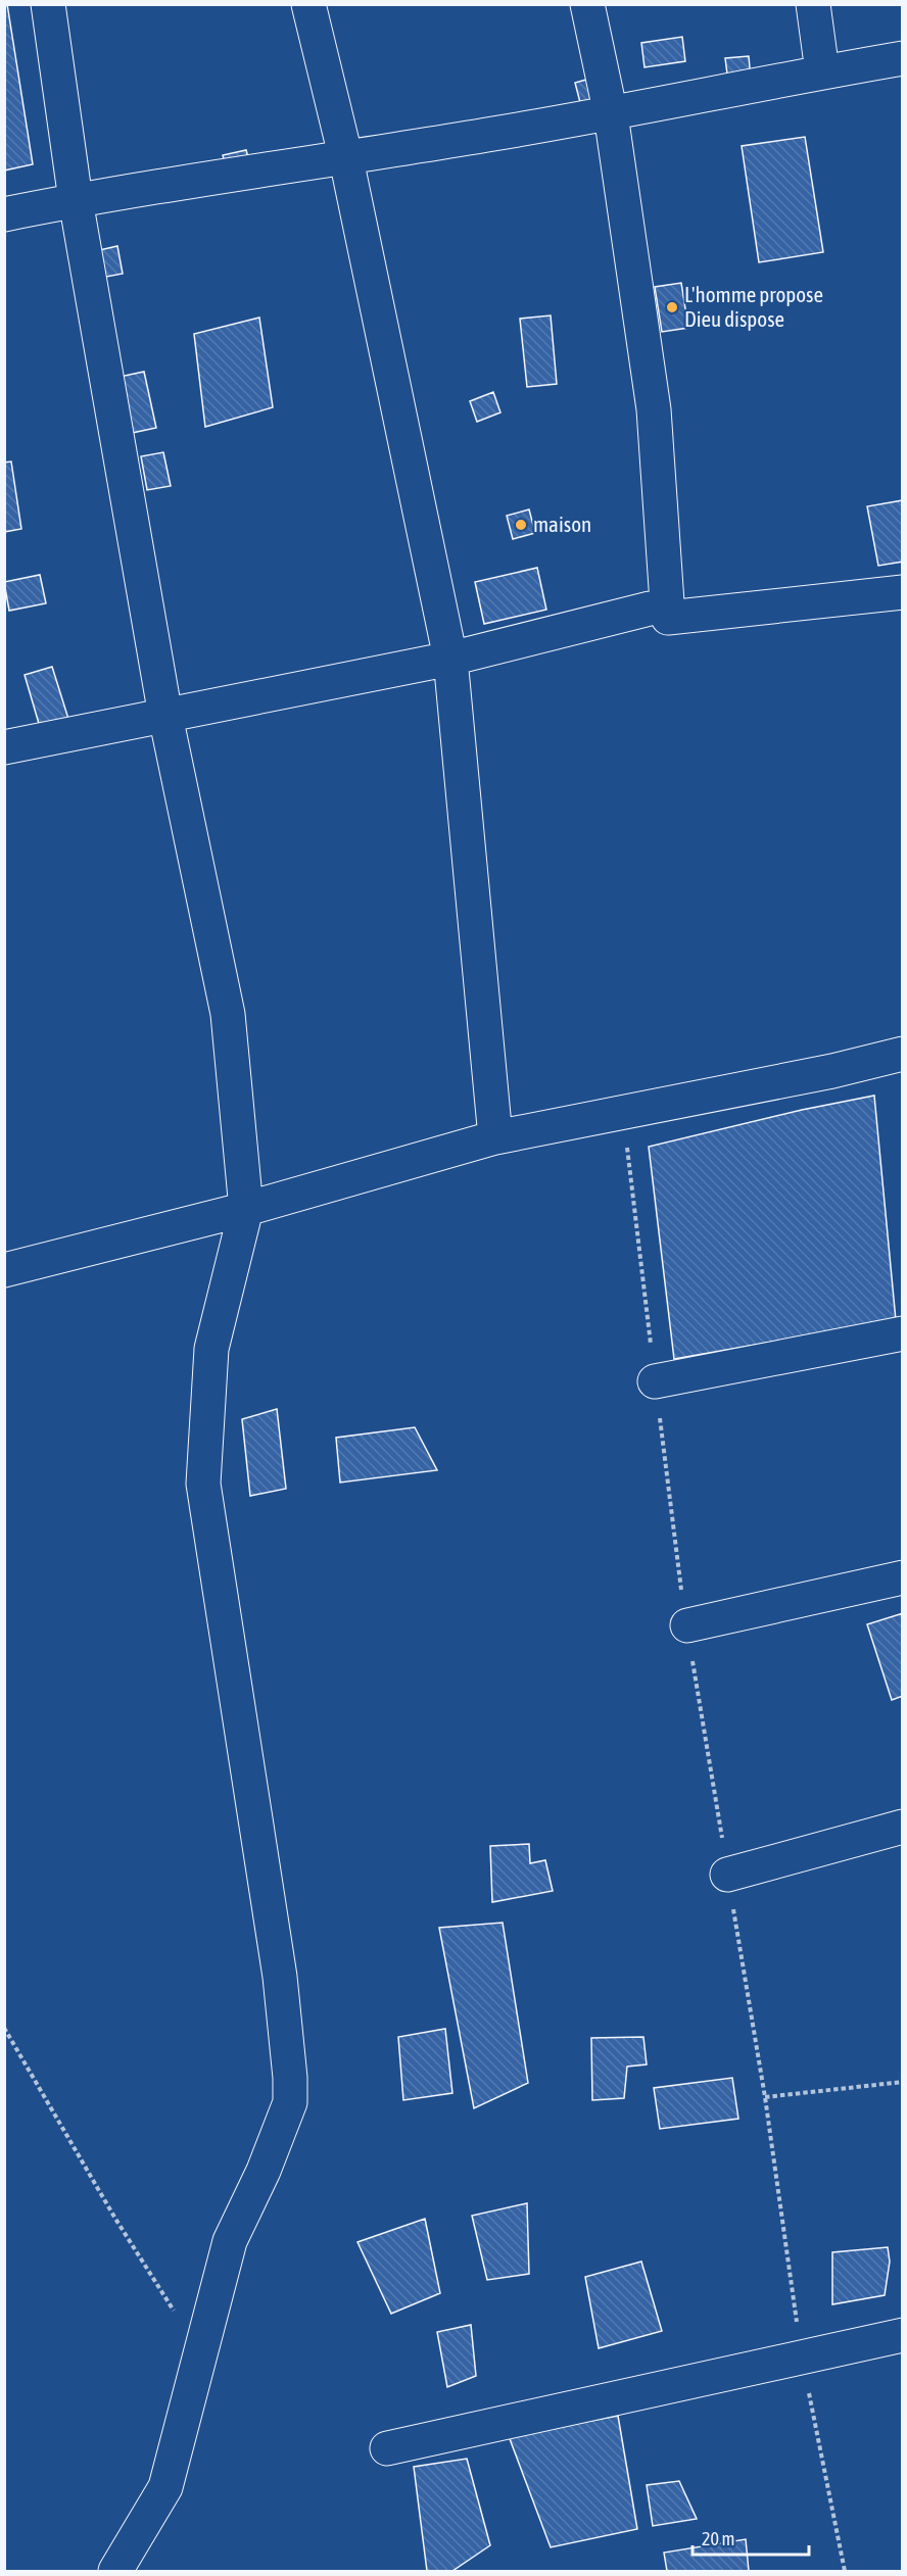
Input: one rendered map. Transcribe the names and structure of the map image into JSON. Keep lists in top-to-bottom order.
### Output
{
  "places": ["L'homme propose Dieu dispose", "maison"],
  "scale_bar": "20 m"
}
